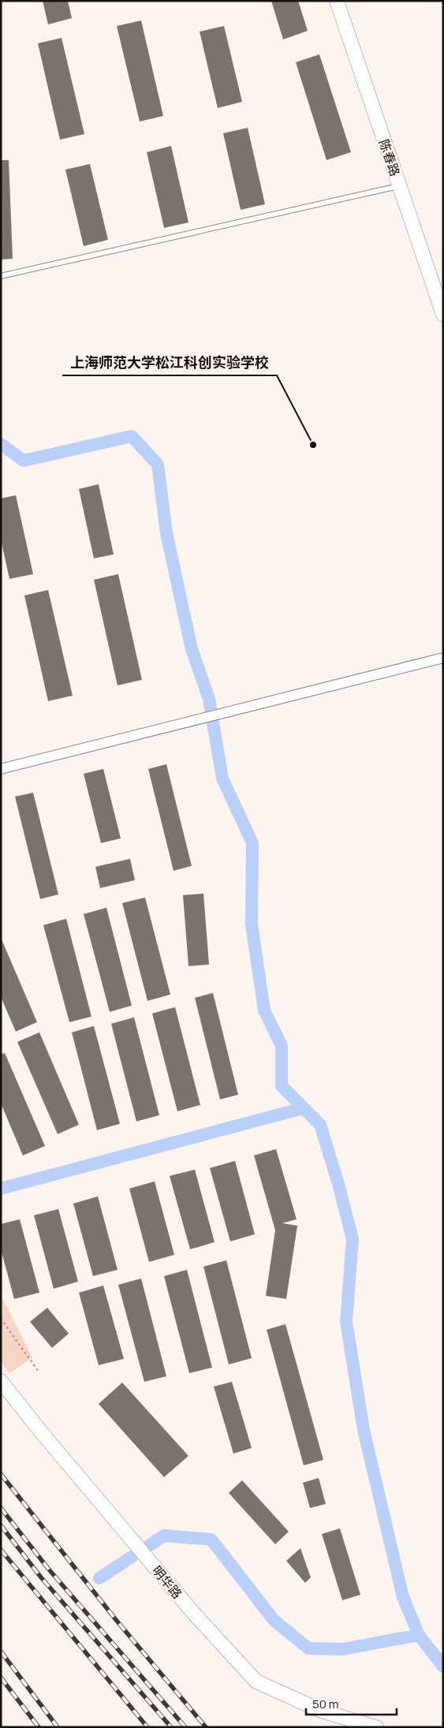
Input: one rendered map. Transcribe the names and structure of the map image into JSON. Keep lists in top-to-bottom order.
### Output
{
  "streets": {
    "street": ["陈春路", "明华路"]
  },
  "places": ["上海师范大学松江科创实验学校"],
  "scale_bar": "50 m"
}
